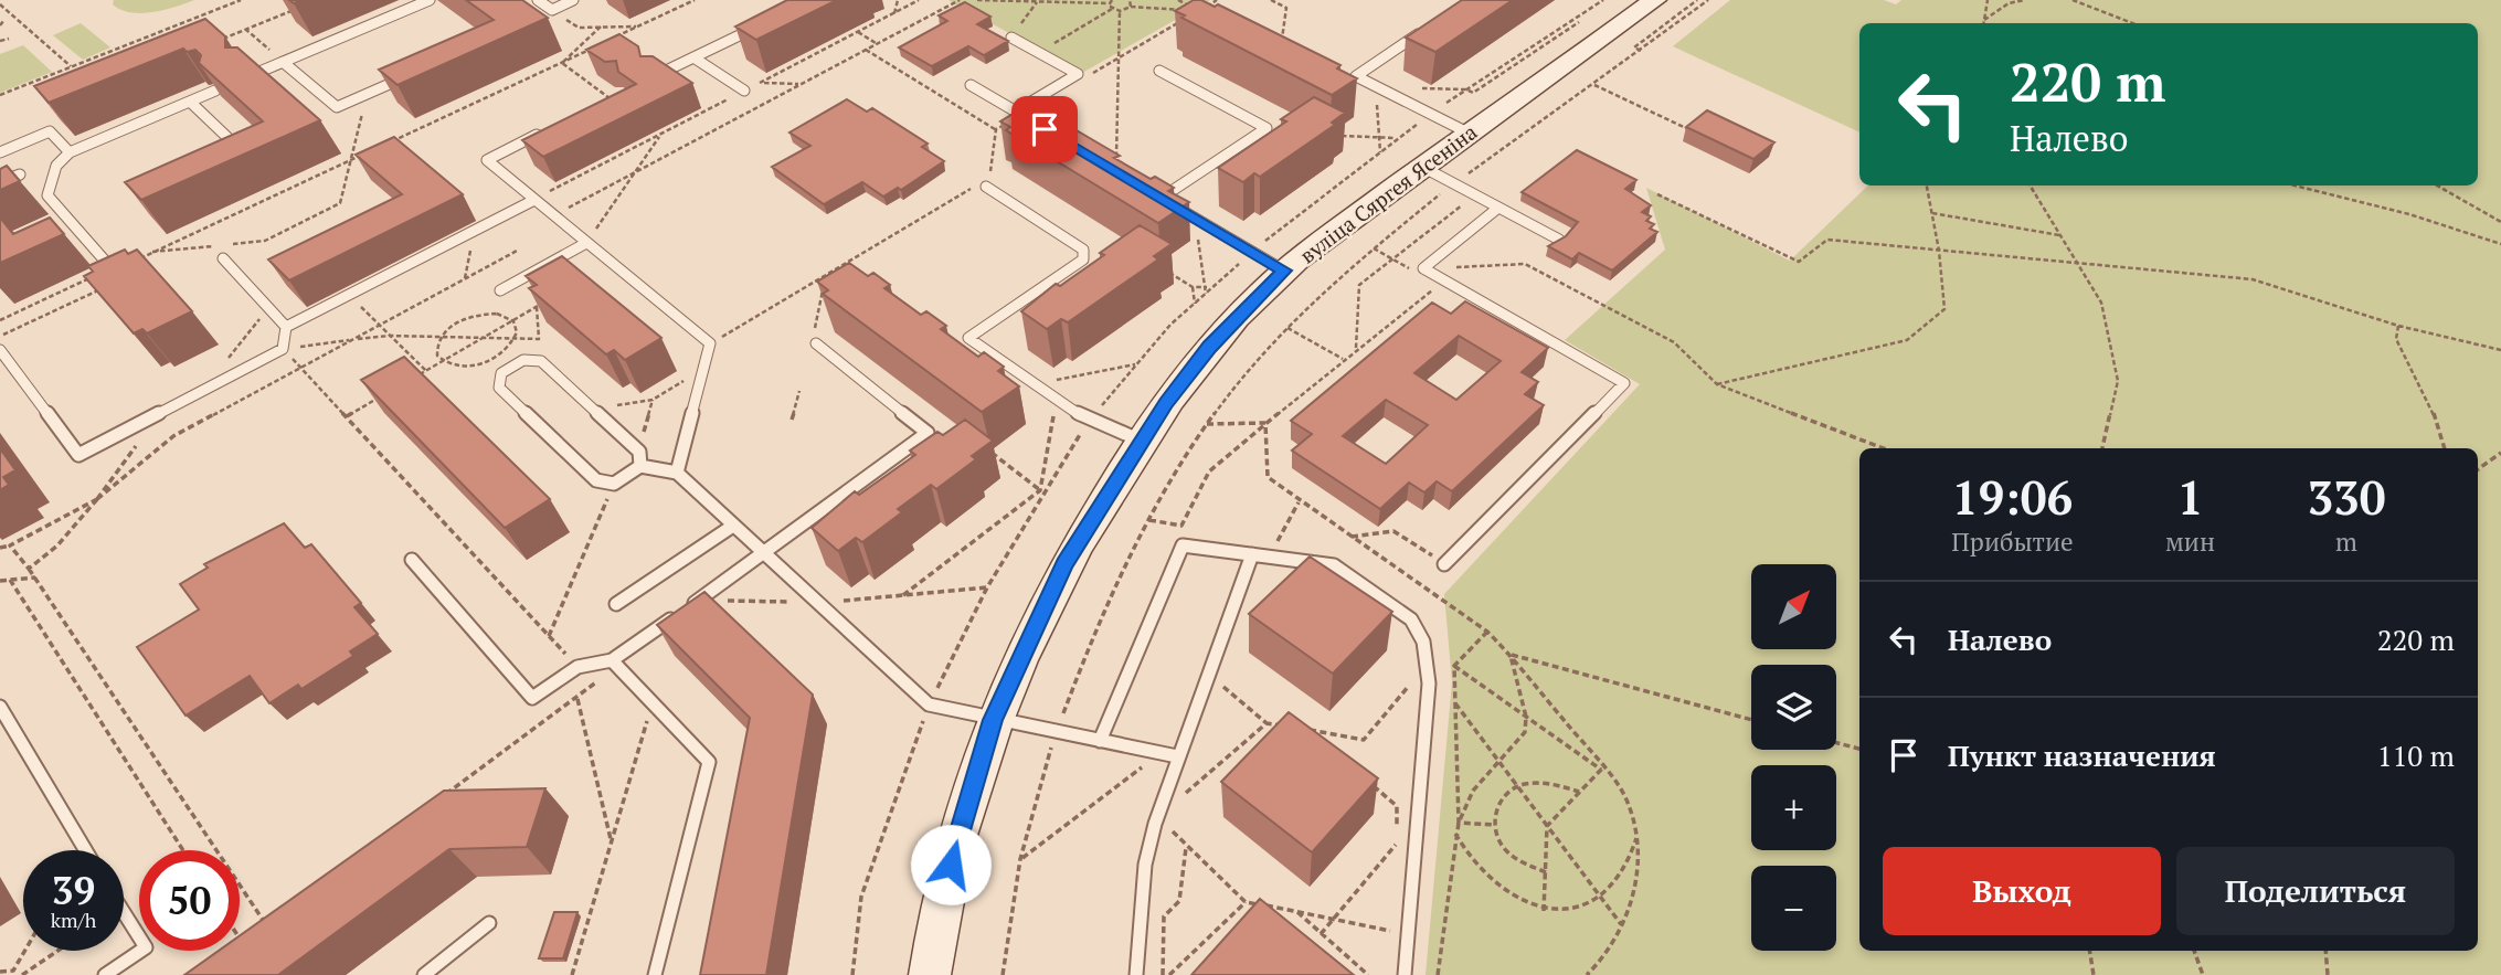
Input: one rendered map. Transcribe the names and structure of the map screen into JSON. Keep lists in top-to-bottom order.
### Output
{
  "streets": {
    "main road": ["вуліца Сяргея Ясеніна"]
  },
  "north": "top right",
  "page": {
    "turn": ["220 m", "Налево"],
    "eta": [
      "19:06",
      "Прибытие",
      "1",
      "мин",
      "330",
      "m"
    ],
    "map_buttons": ["+", "−"],
    "list": [
      {
        "name": "Налево",
        "value": "220 m"
      },
      {
        "name": "Пункт назначения",
        "value": "110 m"
      }
    ],
    "buttons": ["Выход", "Поделиться"],
    "speed": "39 km/h",
    "limit": "50"
  }
}
